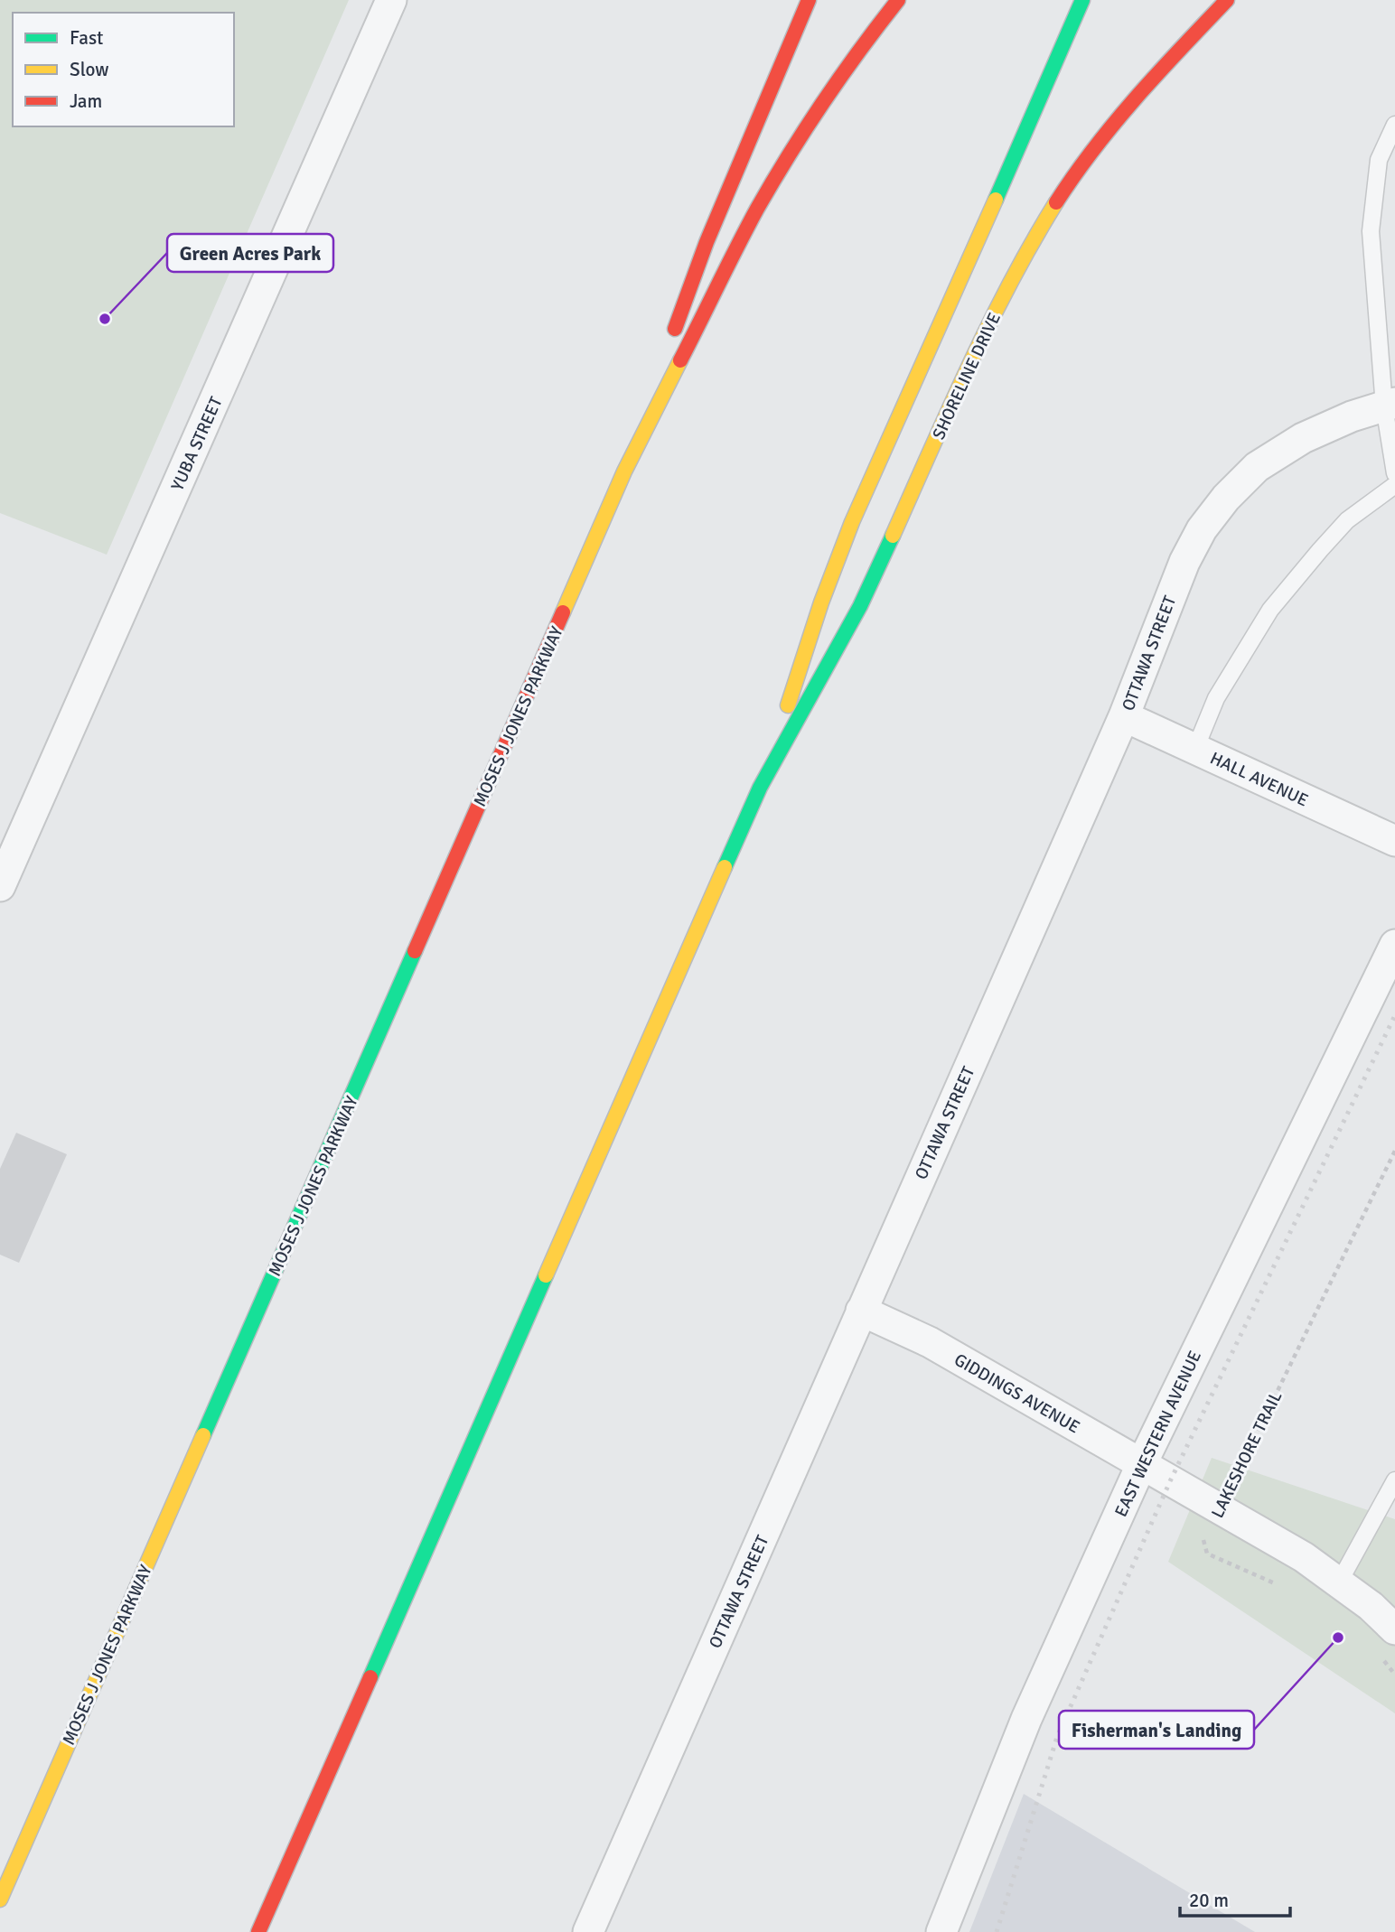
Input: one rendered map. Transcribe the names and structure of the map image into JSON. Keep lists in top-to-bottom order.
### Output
{
  "streets": {
    "highway": ["SHORELINE DRIVE", "MOSES J JONES PARKWAY"],
    "street": [
      "YUBA STREET",
      "OTTAWA STREET",
      "HALL AVENUE",
      "GIDDINGS AVENUE",
      "EAST WESTERN AVENUE"
    ],
    "path": ["LAKESHORE TRAIL"]
  },
  "crossings": [
    ["OTTAWA STREET", "HALL AVENUE"],
    ["OTTAWA STREET", "GIDDINGS AVENUE"],
    ["GIDDINGS AVENUE", "EAST WESTERN AVENUE"],
    ["GIDDINGS AVENUE", "LAKESHORE TRAIL"]
  ],
  "places": ["Green Acres Park", "Fisherman's Landing"],
  "legend": ["Fast", "Slow", "Jam"],
  "scale_bar": "20 m"
}
